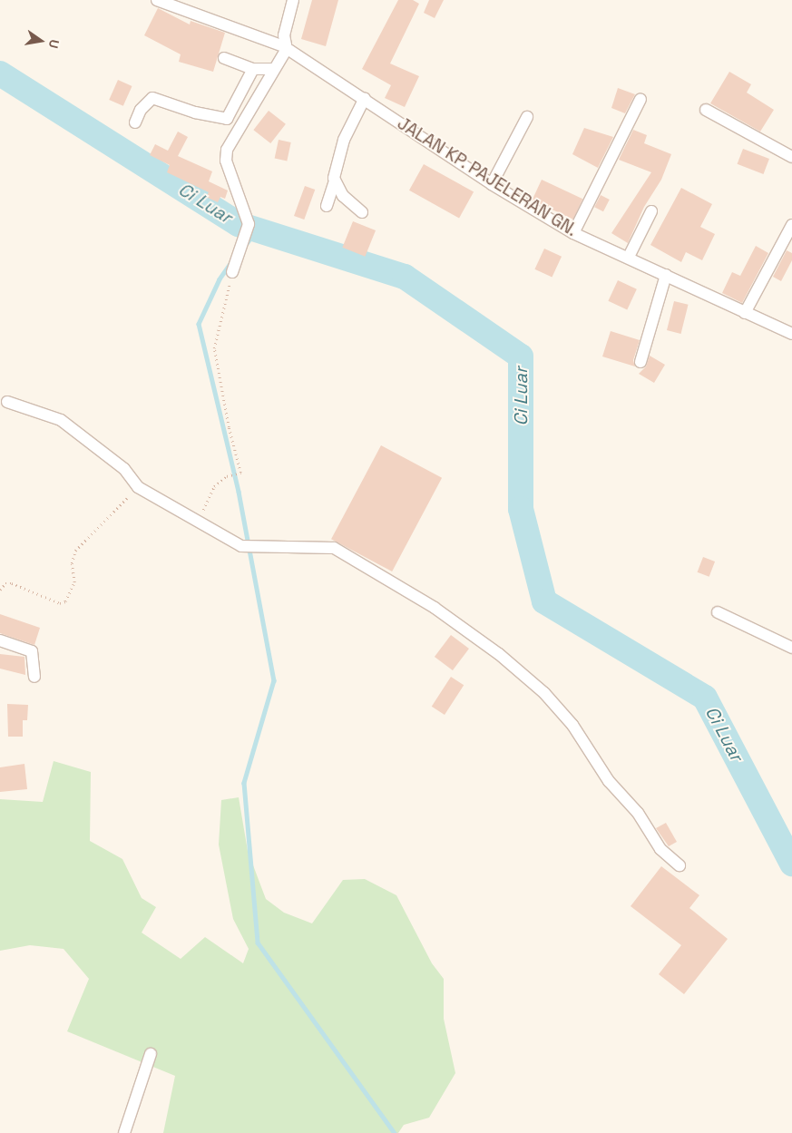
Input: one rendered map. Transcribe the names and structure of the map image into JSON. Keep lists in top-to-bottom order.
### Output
{
  "streets": {
    "street": ["JALAN KP. PAJELERAN GN."]
  },
  "water": ["Ci Luar"],
  "north": "right"
}
